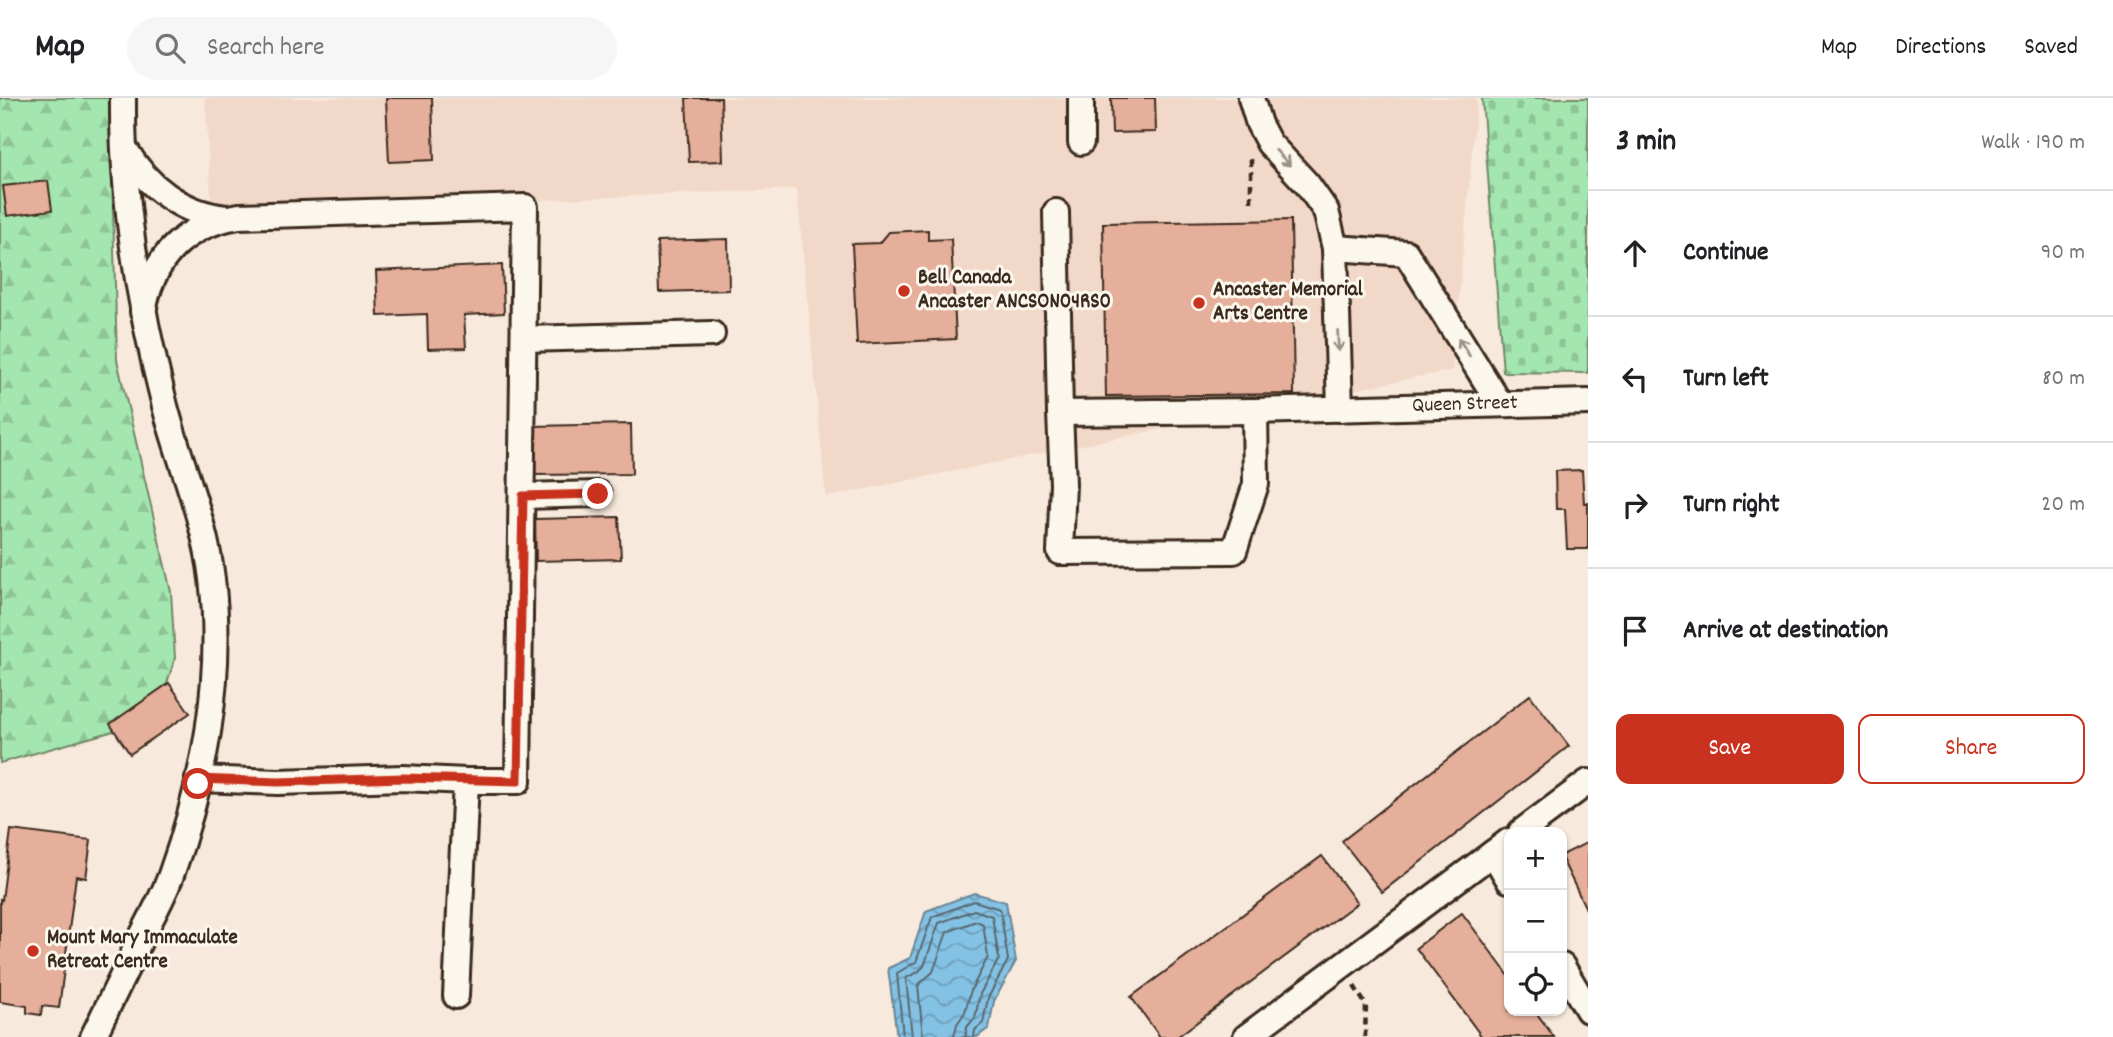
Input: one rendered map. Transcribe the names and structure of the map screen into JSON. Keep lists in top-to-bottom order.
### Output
{
  "streets": {
    "street": ["Queen Street"]
  },
  "places": ["Bell Canada Ancaster ANCSON04RS0", "Ancaster Memorial Arts Centre", "Mount Mary Immaculate Retreat Centre"],
  "page": {
    "header": "Map",
    "search": "Search here",
    "nav": ["Map", "Directions", "Saved"],
    "heading": ["3 min", "Walk · 190 m"],
    "list": [
      ["Continue", "90 m"],
      ["Turn left", "80 m"],
      ["Turn right", "20 m"],
      "Arrive at destination"
    ],
    "buttons": ["Save", "Share"],
    "map_buttons": ["+", "−"]
  }
}
